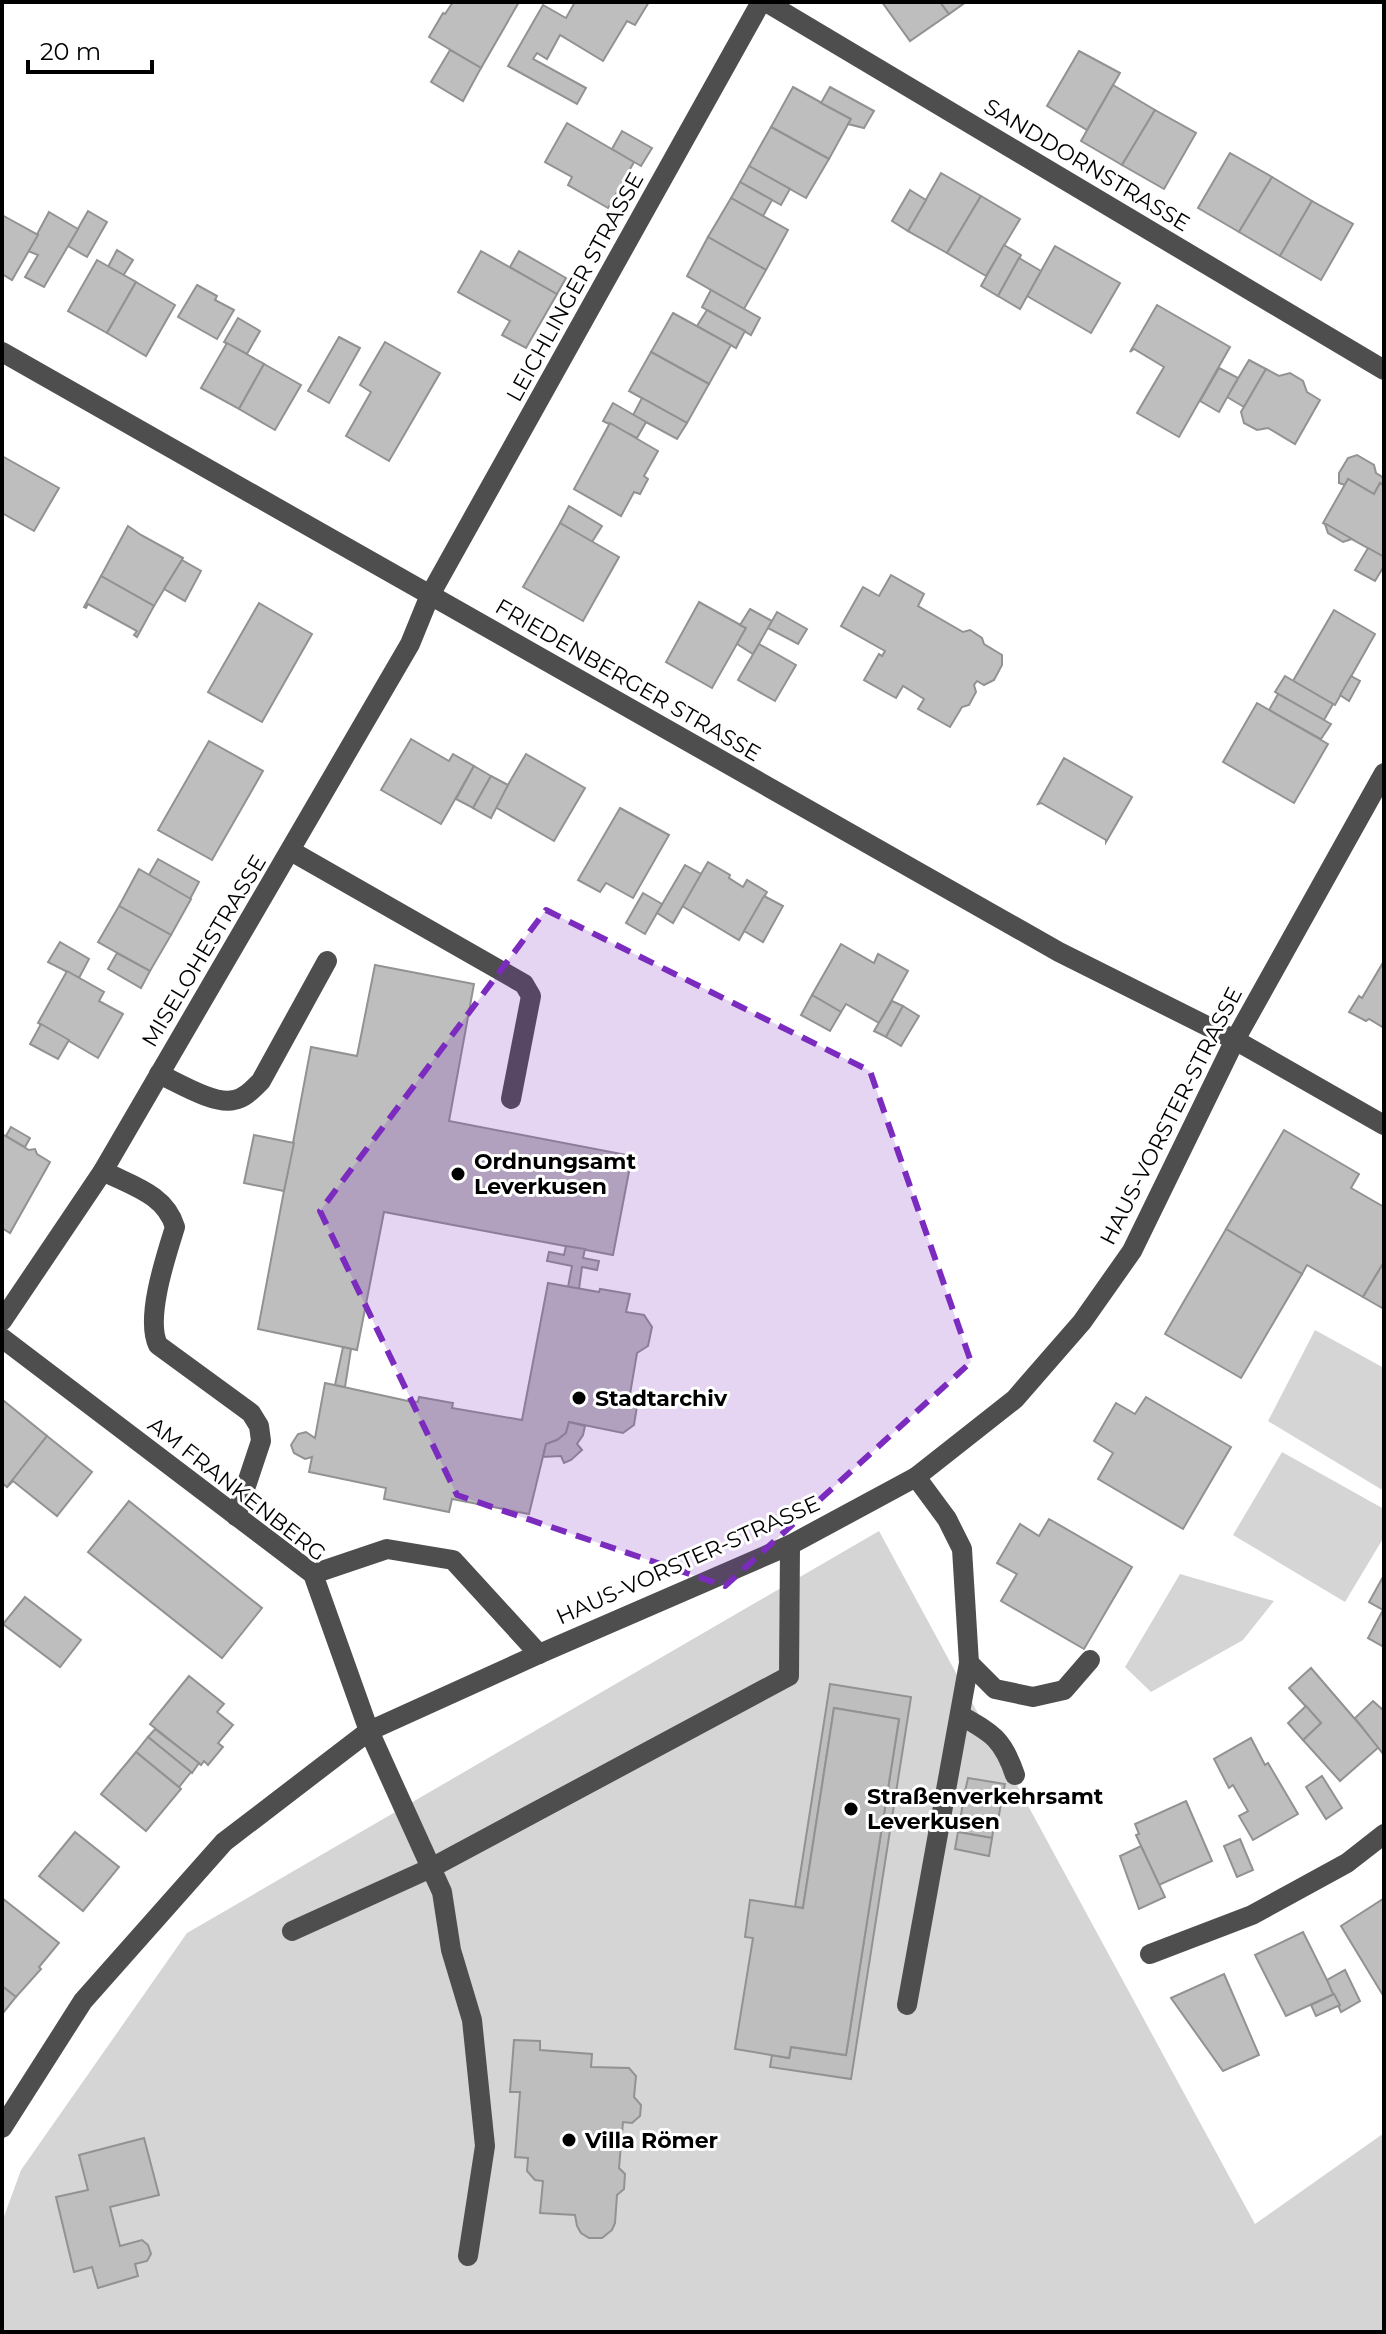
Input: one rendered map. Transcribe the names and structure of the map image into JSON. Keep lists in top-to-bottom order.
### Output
{
  "streets": {
    "street": [
      "SANDDORNSTRASSE",
      "LEICHLINGER STRASSE",
      "FRIEDENBERGER STRASSE",
      "MISELOHESTRASSE",
      "HAUS-VORSTER-STRASSE",
      "AM FRANKENBERG"
    ]
  },
  "crossings": [
    ["SANDDORNSTRASSE", "LEICHLINGER STRASSE"],
    ["LEICHLINGER STRASSE", "FRIEDENBERGER STRASSE"],
    ["LEICHLINGER STRASSE", "MISELOHESTRASSE"],
    ["FRIEDENBERGER STRASSE", "MISELOHESTRASSE"],
    ["FRIEDENBERGER STRASSE", "HAUS-VORSTER-STRASSE"],
    ["HAUS-VORSTER-STRASSE", "AM FRANKENBERG"]
  ],
  "places": [
    "Ordnungsamt Leverkusen",
    "Stadtarchiv",
    "Straßenverkehrsamt Leverkusen",
    "Villa Römer"
  ],
  "scale_bar": "20 m"
}
